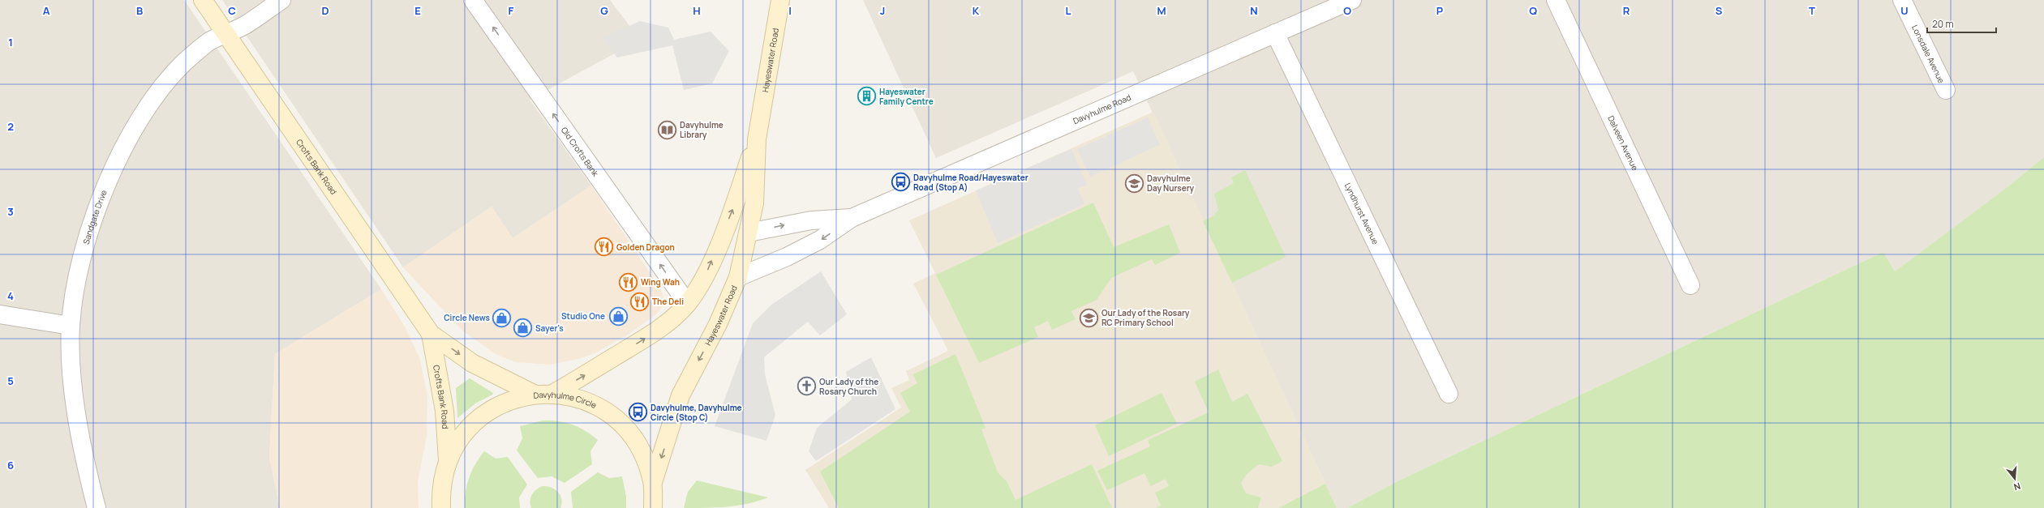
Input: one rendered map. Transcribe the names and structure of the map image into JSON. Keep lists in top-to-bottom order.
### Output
{
  "streets": {
    "main road": ["Hayeswater Road", "Crofts Bank Road", "Davyhulme Circle"],
    "street": [
      "Lonsdale Avenue",
      "Davyhulme Road",
      "Dalveen Avenue",
      "Old Crofts Bank",
      "Lyndhurst Avenue",
      "Sandgate Drive"
    ]
  },
  "crossings": [
    ["Hayeswater Road", "Old Crofts Bank"],
    ["Hayeswater Road", "Davyhulme Circle"],
    ["Davyhulme Road", "Lyndhurst Avenue"],
    ["Crofts Bank Road", "Sandgate Drive"],
    ["Crofts Bank Road", "Davyhulme Circle"]
  ],
  "one_way": ["Old Crofts Bank"],
  "places": {
    "building": ["Hayeswater Family Centre"],
    "library": ["Davyhulme Library"],
    "bus stop": ["Davyhulme Road/Hayeswater Road (Stop A)", "Davyhulme, Davyhulme Circle (Stop C)"],
    "school or university": ["Davyhulme Day Nursery", "Our Lady of the Rosary RC Primary School"],
    "restaurant": ["Golden Dragon", "Wing Wah", "The Deli"],
    "shop": ["Studio One", "Circle News", "Sayer's"],
    "church": ["Our Lady of the Rosary Church"]
  },
  "scale_bar": "20 m",
  "north": "bottom",
  "grid": {
    "columns": [
      "A",
      "B",
      "C",
      "D",
      "E",
      "F",
      "G",
      "H",
      "I",
      "J",
      "K",
      "L",
      "M",
      "N",
      "O",
      "P",
      "Q",
      "R",
      "S",
      "T",
      "U"
    ],
    "rows": [
      "1",
      "2",
      "3",
      "4",
      "5",
      "6"
    ]
  }
}
